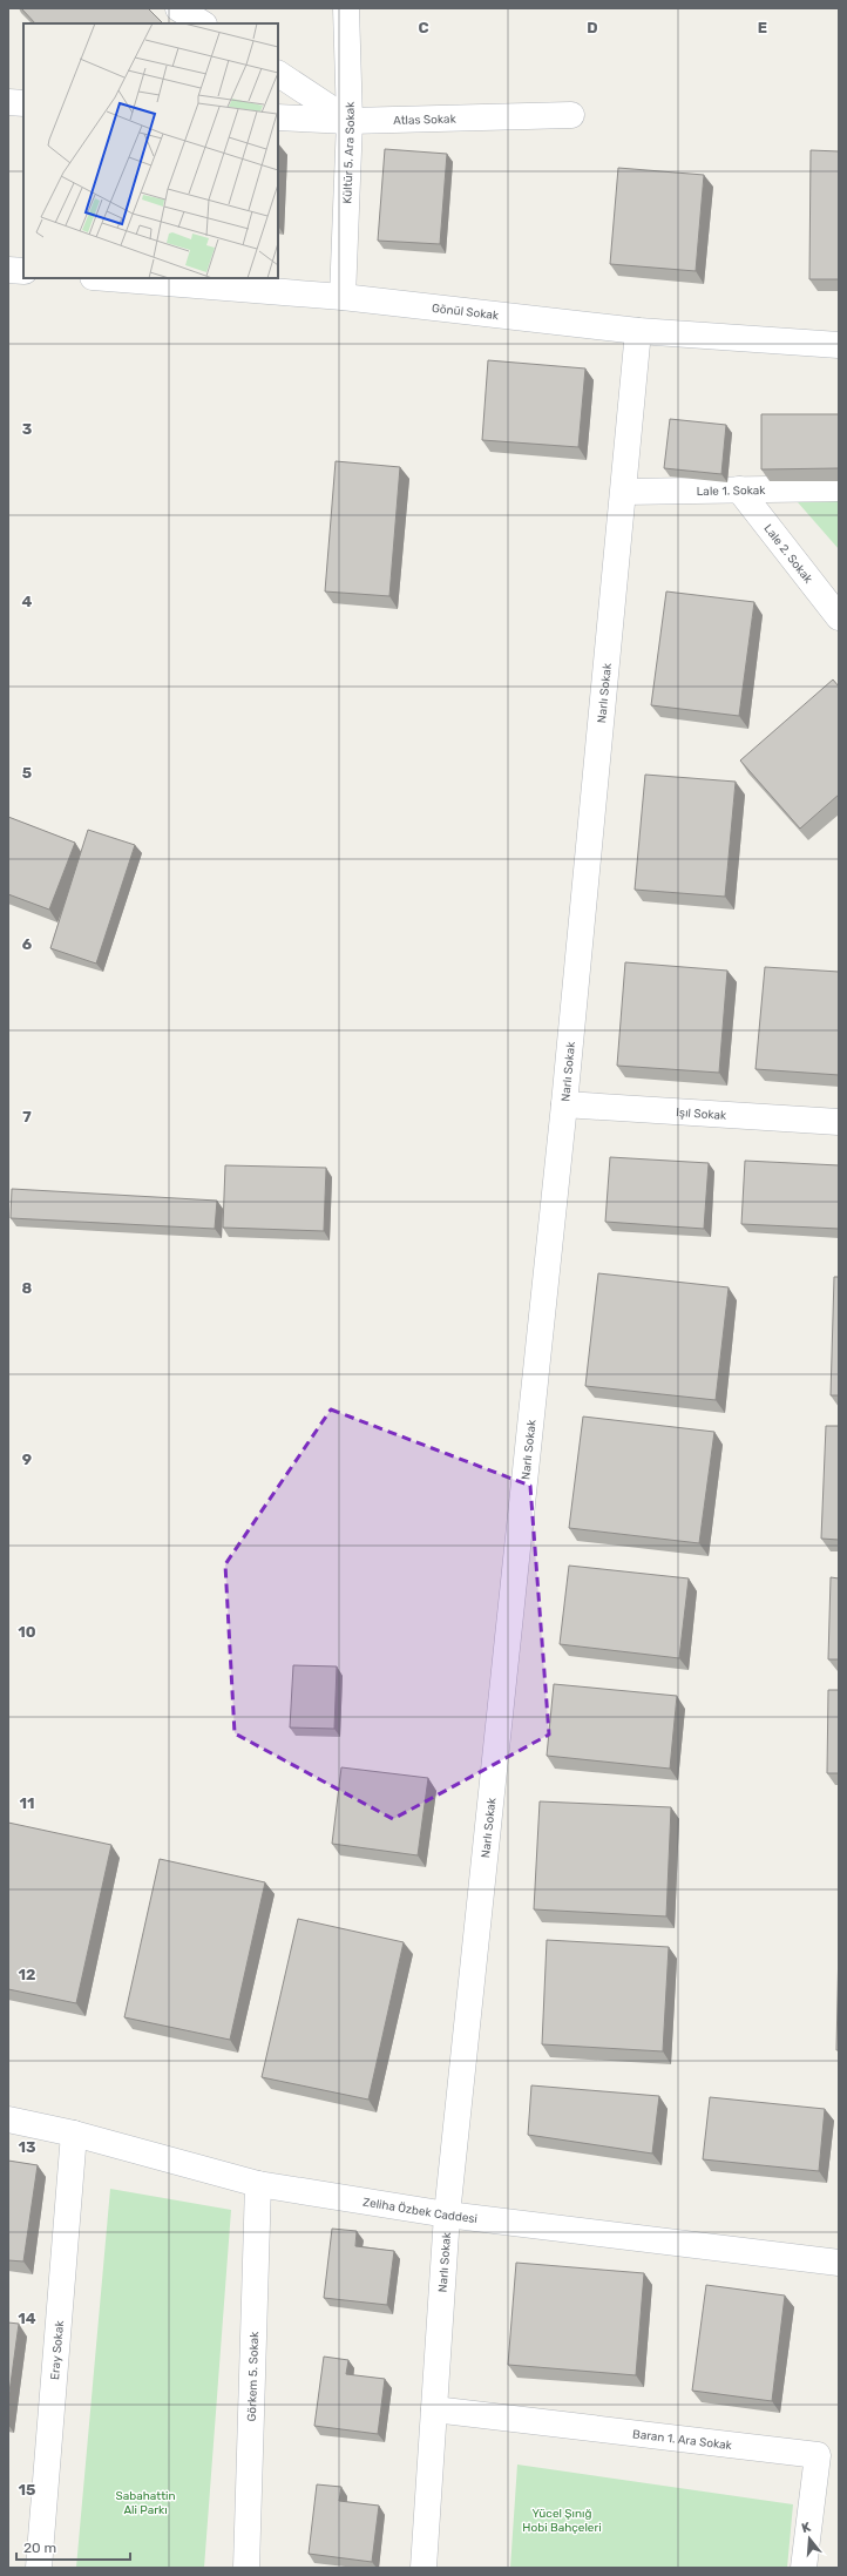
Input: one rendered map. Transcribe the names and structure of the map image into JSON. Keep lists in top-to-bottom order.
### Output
{
  "streets": {
    "street": [
      "Atlas Sokak",
      "Kültür 5. Ara Sokak",
      "Gönül Sokak",
      "Lale 1. Sokak",
      "Lale 2. Sokak",
      "Narlı Sokak",
      "Işıl Sokak",
      "Zeliha Özbek Caddesi",
      "Eray Sokak",
      "Görkem 5. Sokak",
      "Baran 1. Ara Sokak"
    ]
  },
  "crossings": [
    ["Atlas Sokak", "Kültür 5. Ara Sokak"],
    ["Kültür 5. Ara Sokak", "Gönül Sokak"],
    ["Gönül Sokak", "Narlı Sokak"],
    ["Lale 1. Sokak", "Lale 2. Sokak"],
    ["Lale 1. Sokak", "Narlı Sokak"],
    ["Narlı Sokak", "Işıl Sokak"],
    ["Narlı Sokak", "Zeliha Özbek Caddesi"],
    ["Narlı Sokak", "Baran 1. Ara Sokak"],
    ["Zeliha Özbek Caddesi", "Eray Sokak"],
    ["Zeliha Özbek Caddesi", "Görkem 5. Sokak"]
  ],
  "parks": ["Sabahattin Ali Parkı", "Yücel Şınığ Hobi Bahçeleri"],
  "scale_bar": "20 m",
  "north": "top",
  "grid": {
    "columns": ["C", "D", "E"],
    "rows": [
      "3",
      "4",
      "5",
      "6",
      "7",
      "8",
      "9",
      "10",
      "11",
      "12",
      "13",
      "14",
      "15"
    ]
  }
}
